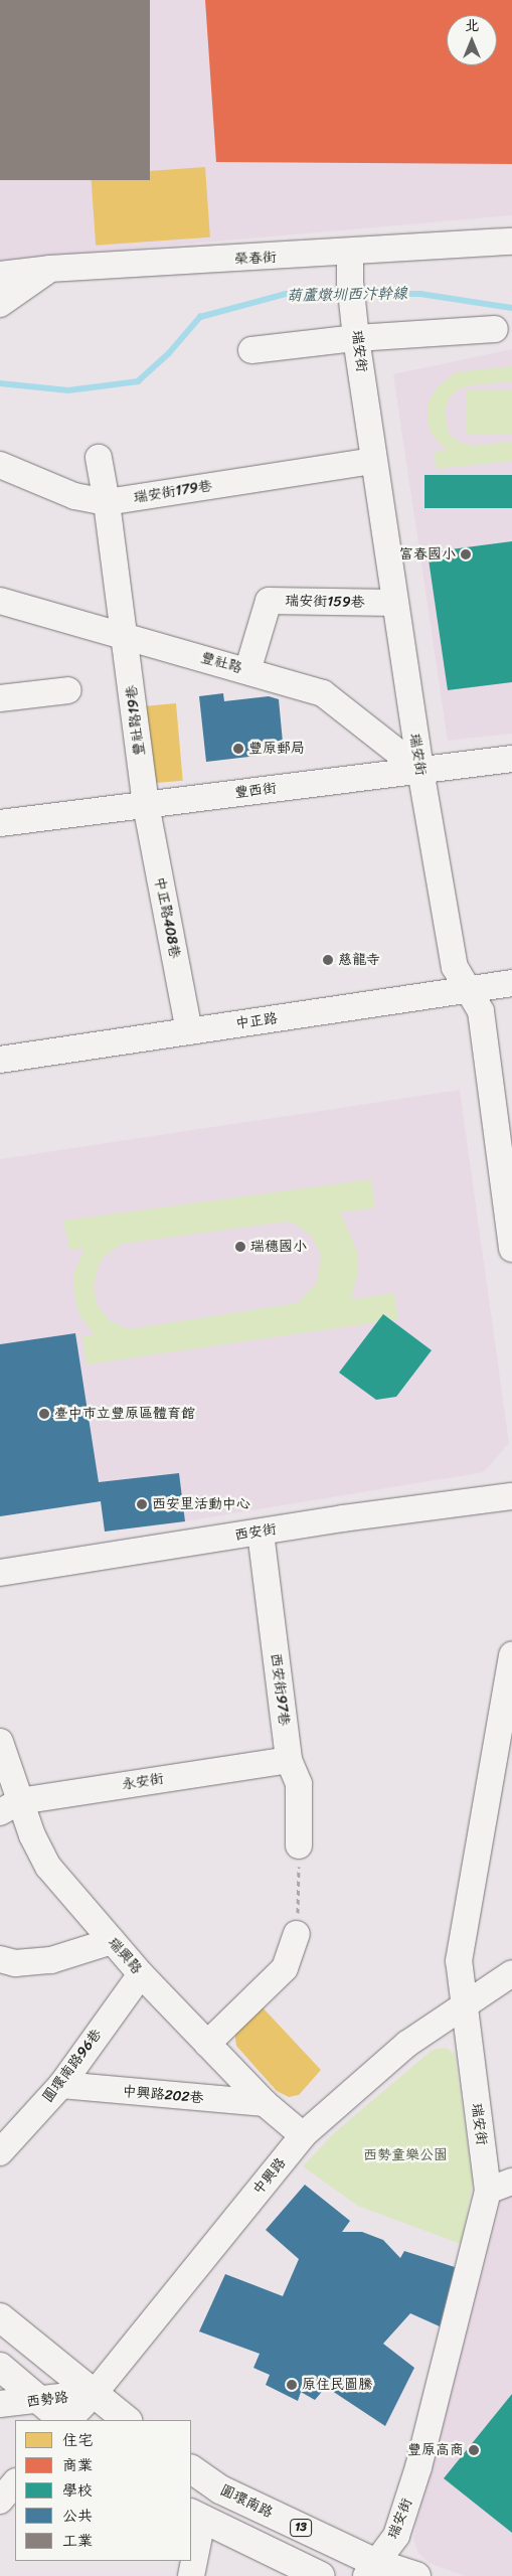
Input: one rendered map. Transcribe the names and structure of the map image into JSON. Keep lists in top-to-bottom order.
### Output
{
  "streets": {
    "main road": ["圓環南路", "13"],
    "street": [
      "榮春街",
      "瑞安街",
      "瑞安街179巷",
      "瑞安街159巷",
      "豐社路",
      "豐社路19巷",
      "豐西街",
      "中正路408巷",
      "中正路",
      "西安街",
      "西安街97巷",
      "永安街",
      "瑞興路",
      "圓環南路96巷",
      "中興路202巷",
      "中興路",
      "西勢路"
    ]
  },
  "crossings": [
    ["榮春街", "瑞安街"],
    ["瑞安街", "瑞安街179巷"],
    ["瑞安街", "瑞安街159巷"],
    ["瑞安街", "豐社路"],
    ["瑞安街", "豐西街"],
    ["瑞安街", "中正路"],
    ["瑞安街", "中興路"],
    ["瑞安街", "圓環南路"],
    ["瑞安街159巷", "豐社路"],
    ["豐社路", "豐社路19巷"],
    ["豐社路", "豐西街"],
    ["豐社路19巷", "豐西街"],
    ["豐社路19巷", "中正路408巷"],
    ["豐西街", "中正路408巷"],
    ["中正路408巷", "中正路"],
    ["西安街", "西安街97巷"],
    ["西安街97巷", "永安街"],
    ["永安街", "瑞興路"],
    ["瑞興路", "圓環南路96巷"],
    ["瑞興路", "中興路202巷"],
    ["瑞興路", "中興路"],
    ["圓環南路96巷", "中興路202巷"],
    ["中興路", "西勢路"]
  ],
  "water": ["葫蘆燉圳西汴幹線"],
  "parks": ["西勢童樂公園"],
  "places": [
    "富春國小",
    "豐原郵局",
    "慈龍寺",
    "瑞穗國小",
    "臺中市立豐原區體育館",
    "西安里活動中心",
    "原住民圖騰",
    "豐原高商"
  ],
  "legend": [
    "住宅",
    "商業",
    "學校",
    "公共",
    "工業"
  ],
  "north": "top"
}
